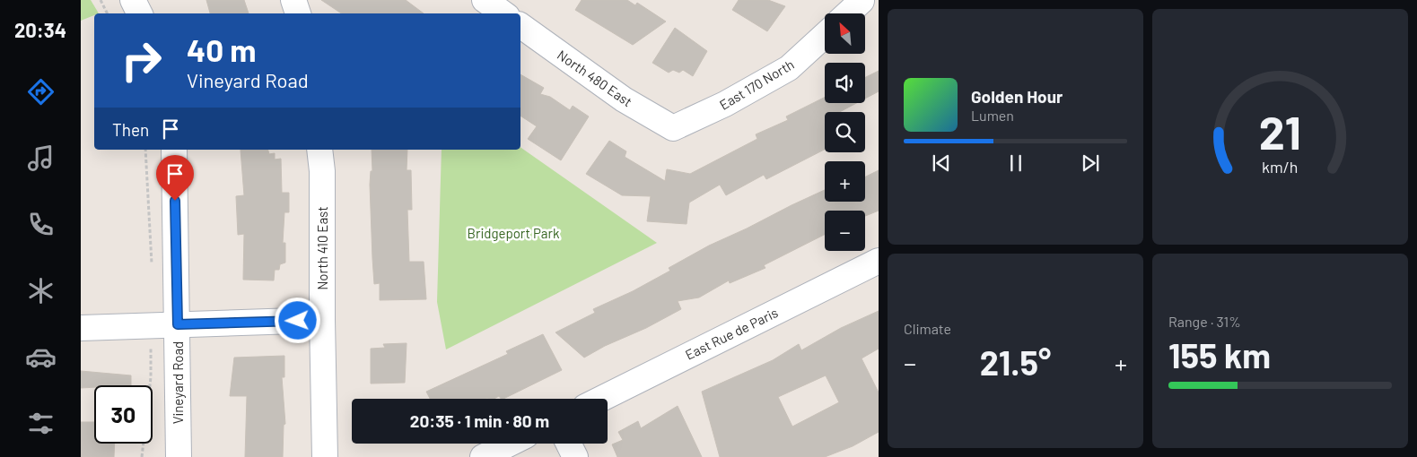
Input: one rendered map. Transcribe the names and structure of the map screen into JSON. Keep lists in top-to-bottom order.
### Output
{
  "streets": {
    "street": [
      "North 480 East",
      "East 170 North",
      "North 410 East",
      "East Rue de Paris",
      "Vineyard Road"
    ]
  },
  "crossings": [
    ["North 480 East", "East 170 North"]
  ],
  "parks": ["Bridgeport Park"],
  "north": "top left",
  "page": {
    "tabs": "20:34",
    "map_buttons": ["+", "−"],
    "turn": ["40 m", "Vineyard Road"],
    "song": ["Golden Hour", "Lumen"],
    "then": "Then",
    "tile": [
      "Climate",
      ["Range · 31%", "155 km"]
    ],
    "heat": ["−", "21.5°", "+"],
    "limit": "30",
    "trip": "20:35 · 1 min · 80 m",
    "gauge": ["21", "km/h"]
  }
}
